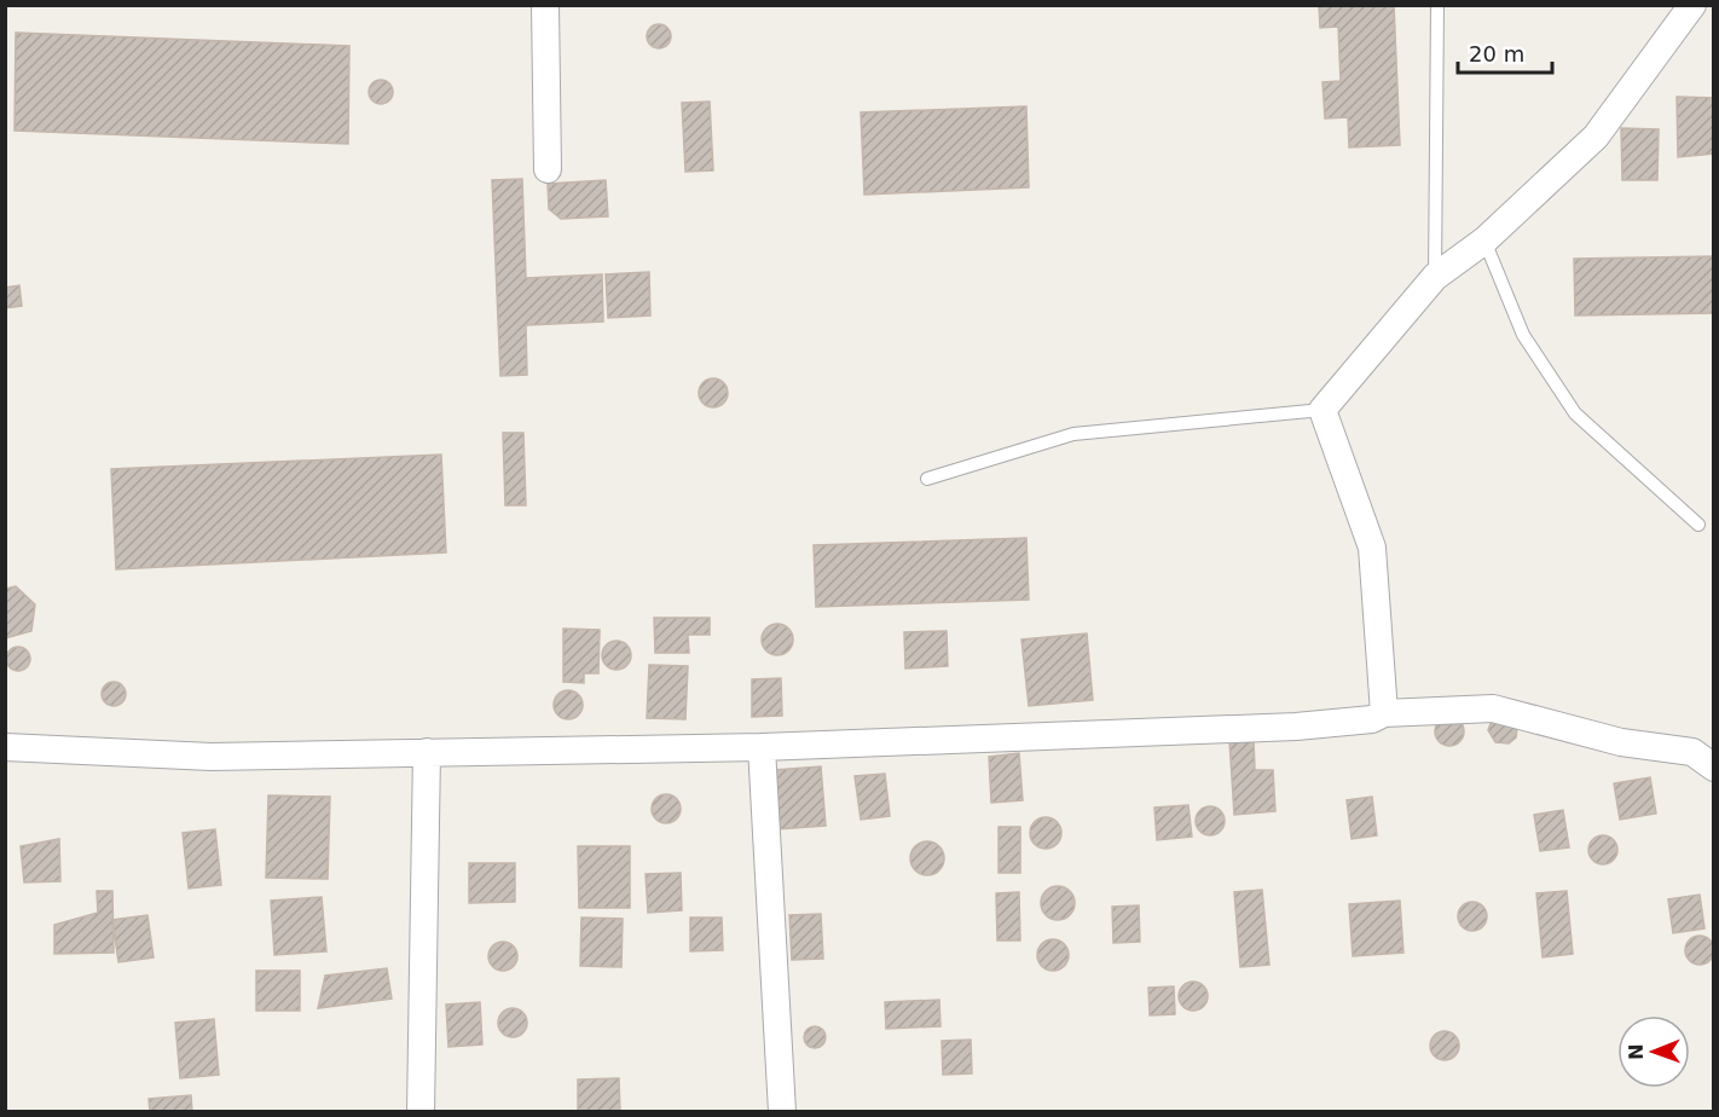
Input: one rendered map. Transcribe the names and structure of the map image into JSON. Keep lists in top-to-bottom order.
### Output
{
  "scale_bar": "20 m",
  "north": "left"
}
